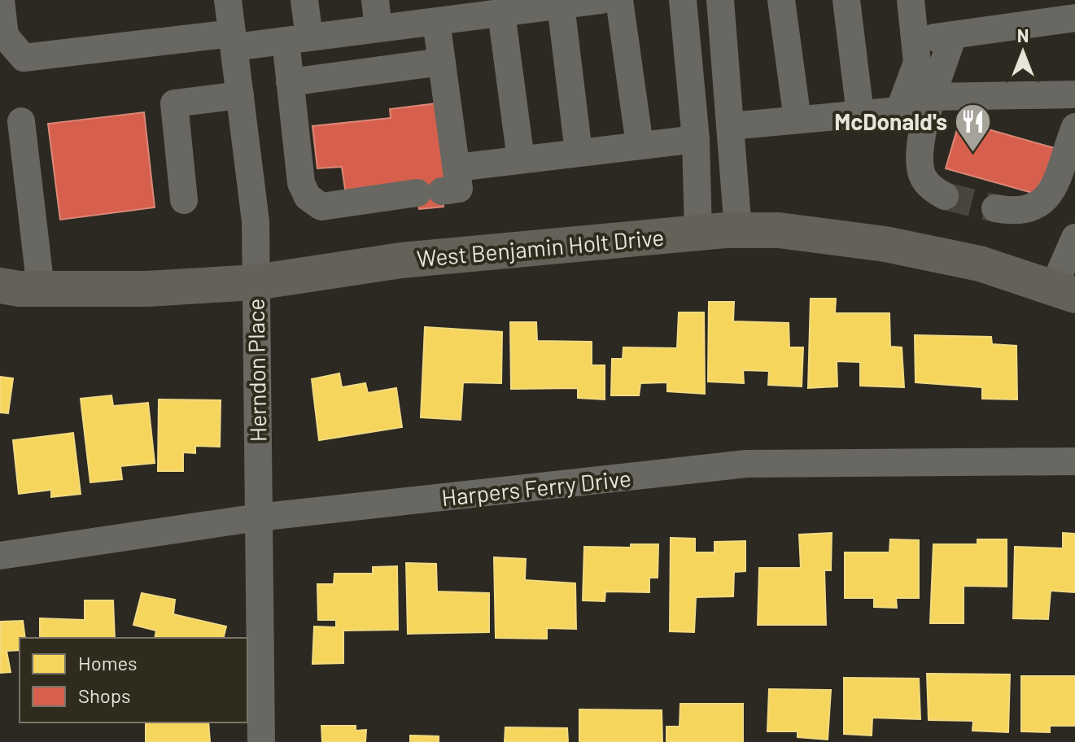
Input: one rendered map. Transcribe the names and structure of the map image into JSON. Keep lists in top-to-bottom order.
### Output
{
  "streets": {
    "main road": ["West Benjamin Holt Drive"],
    "street": ["Herndon Place", "Harpers Ferry Drive"]
  },
  "crossings": [
    ["West Benjamin Holt Drive", "Herndon Place"],
    ["Herndon Place", "Harpers Ferry Drive"]
  ],
  "places": {
    "restaurant": ["McDonald's"]
  },
  "legend": ["Homes", "Shops"],
  "north": "top"
}
